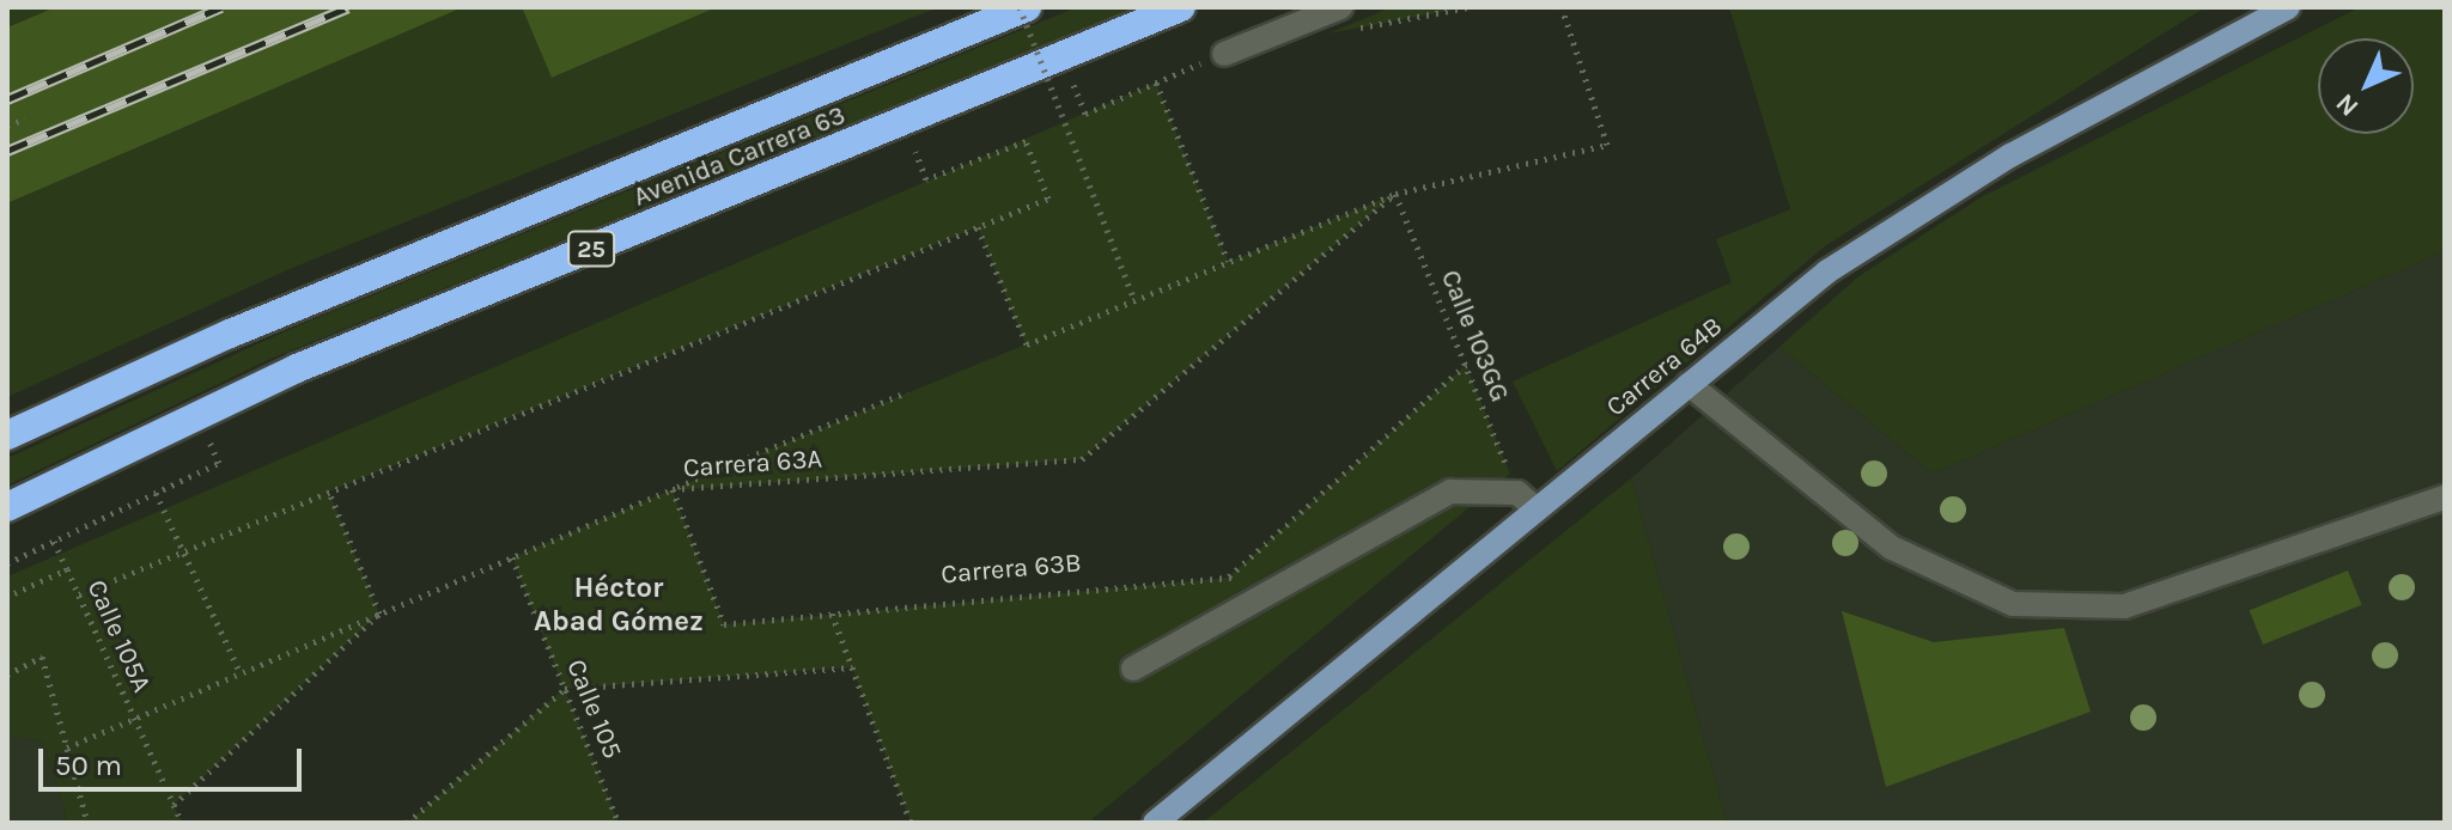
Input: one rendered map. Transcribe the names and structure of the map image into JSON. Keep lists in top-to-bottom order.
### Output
{
  "streets": {
    "highway": ["Avenida Carrera 63", "25"],
    "main road": ["Carrera 64B"],
    "path": [
      "Calle 103GG",
      "Carrera 63A",
      "Carrera 63B",
      "Calle 105A",
      "Calle 105"
    ]
  },
  "crossings": [
    ["Calle 103GG", "Carrera 63A"],
    ["Carrera 63A", "Carrera 63B"],
    ["Carrera 63A", "Calle 105A"],
    ["Carrera 63A", "Calle 105"]
  ],
  "districts": ["Héctor Abad Gómez"],
  "scale_bar": "50 m",
  "north": "bottom left"
}
